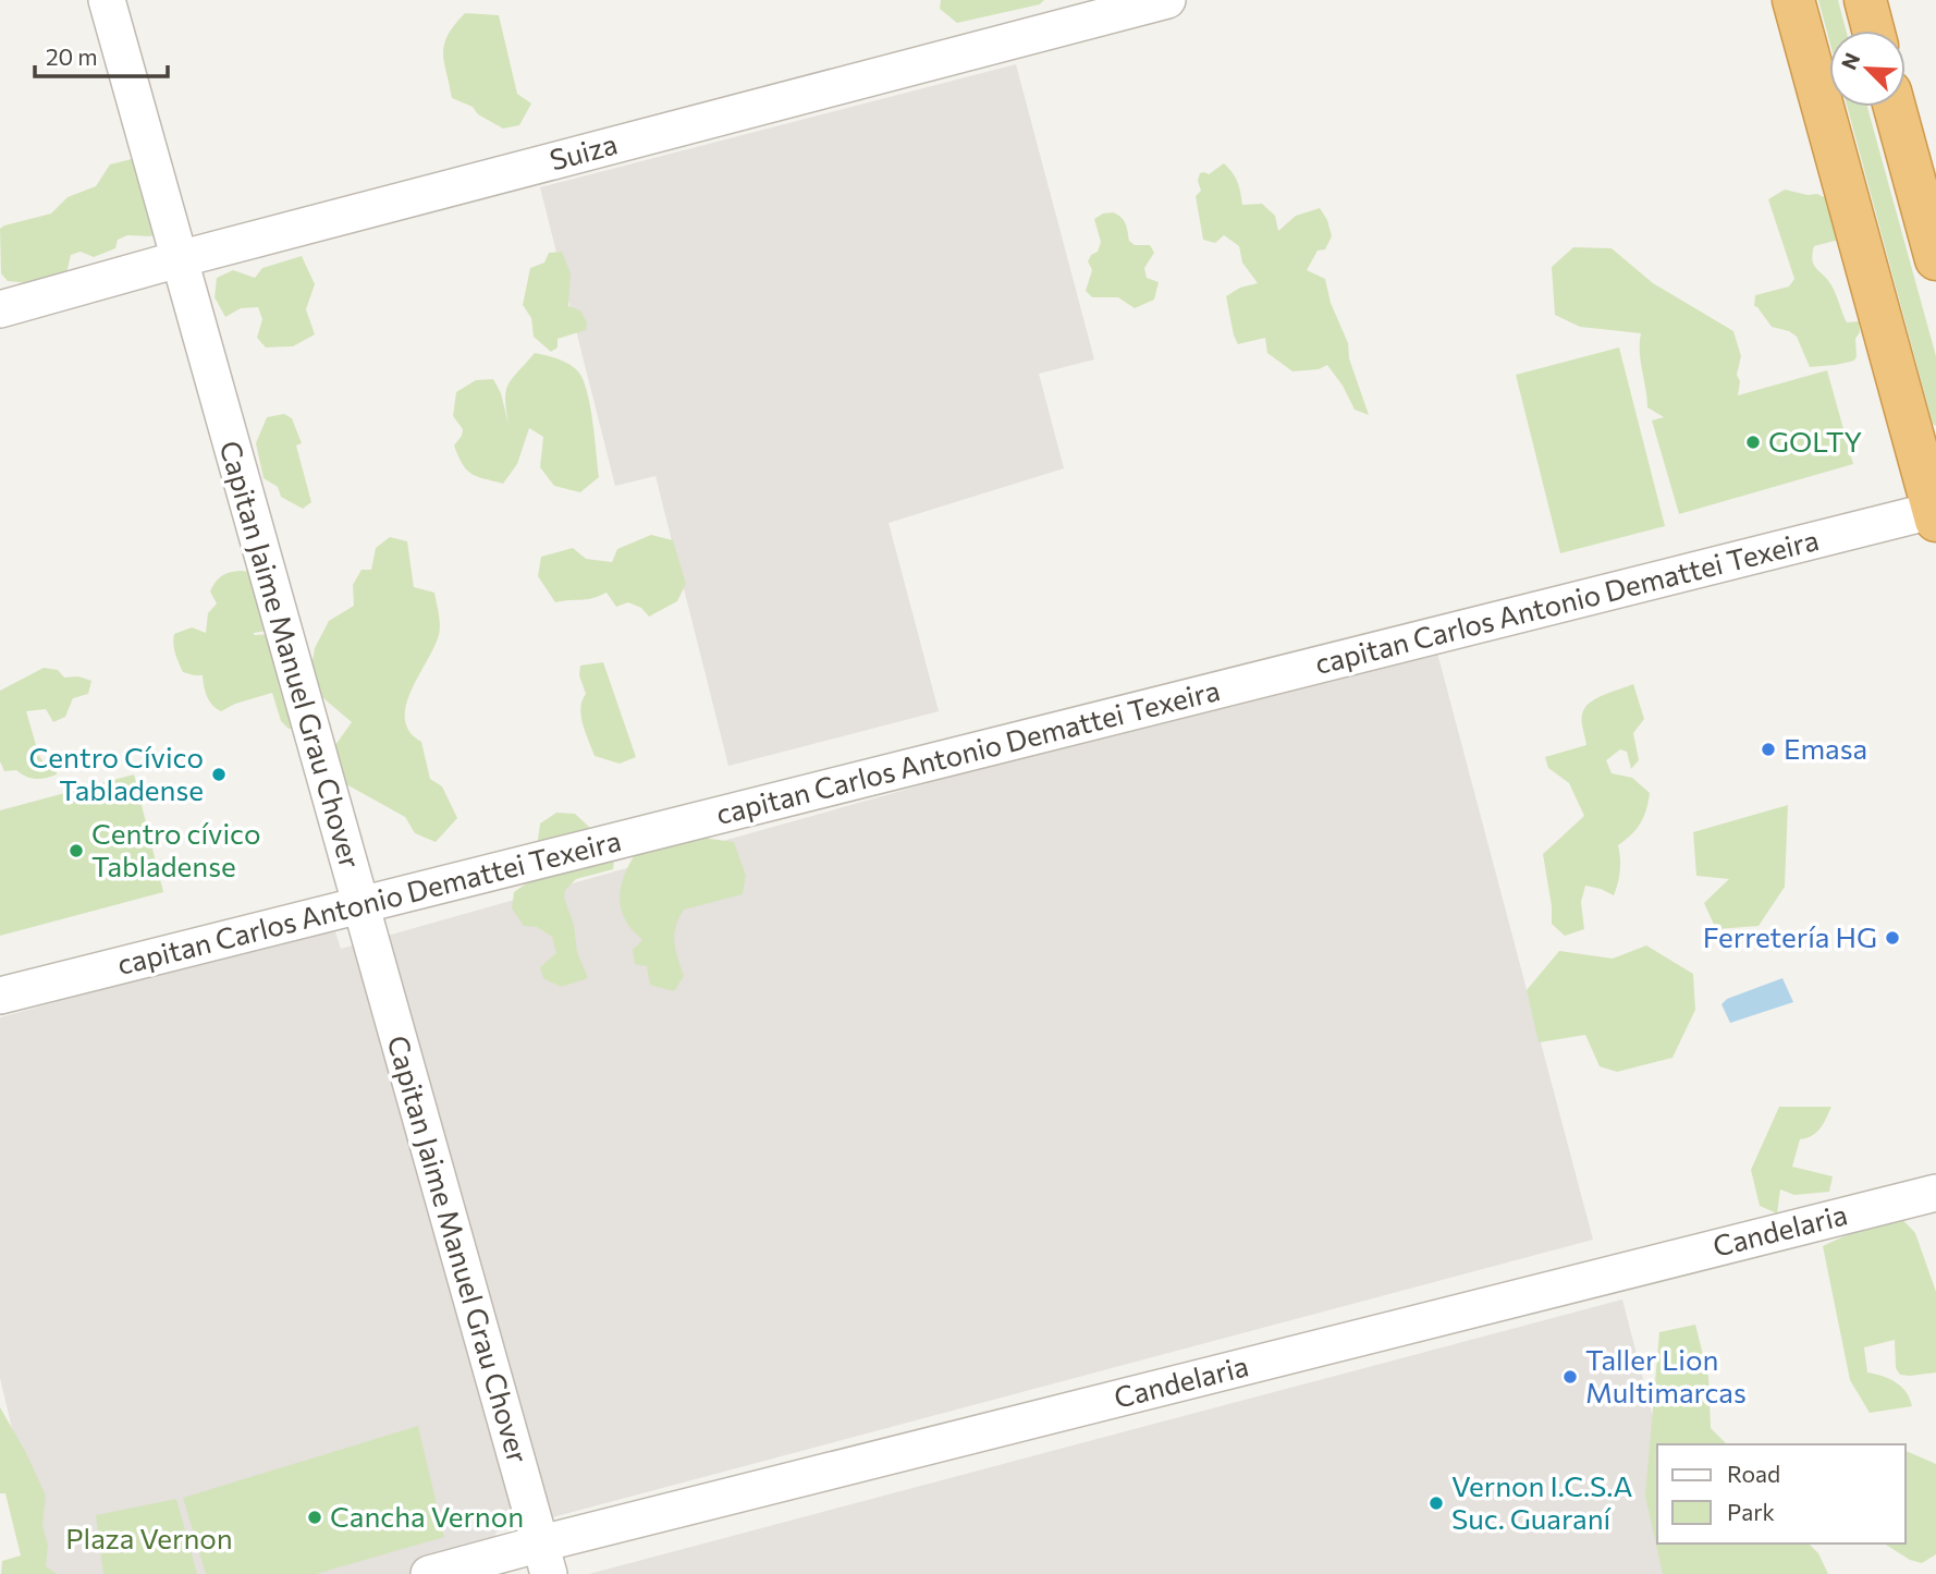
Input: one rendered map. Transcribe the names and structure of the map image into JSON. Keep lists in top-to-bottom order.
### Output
{
  "streets": {
    "street": [
      "Suiza",
      "capitan Carlos Antonio Demattei Texeira",
      "Capitan Jaime Manuel Grau Chover",
      "Candelaria"
    ]
  },
  "crossings": [
    ["Suiza", "Capitan Jaime Manuel Grau Chover"],
    ["capitan Carlos Antonio Demattei Texeira", "Capitan Jaime Manuel Grau Chover"],
    ["Capitan Jaime Manuel Grau Chover", "Candelaria"]
  ],
  "parks": ["Plaza Vernon"],
  "places": [
    "GOLTY",
    "Emasa",
    "Centro Cívico Tabladense",
    "Centro cívico Tabladense",
    "Ferretería HG",
    "Taller Lion Multimarcas",
    "Vernon I.C.S.A Suc. Guaraní",
    "Cancha Vernon"
  ],
  "legend": ["Road", "Park"],
  "scale_bar": "20 m",
  "north": "top left"
}
